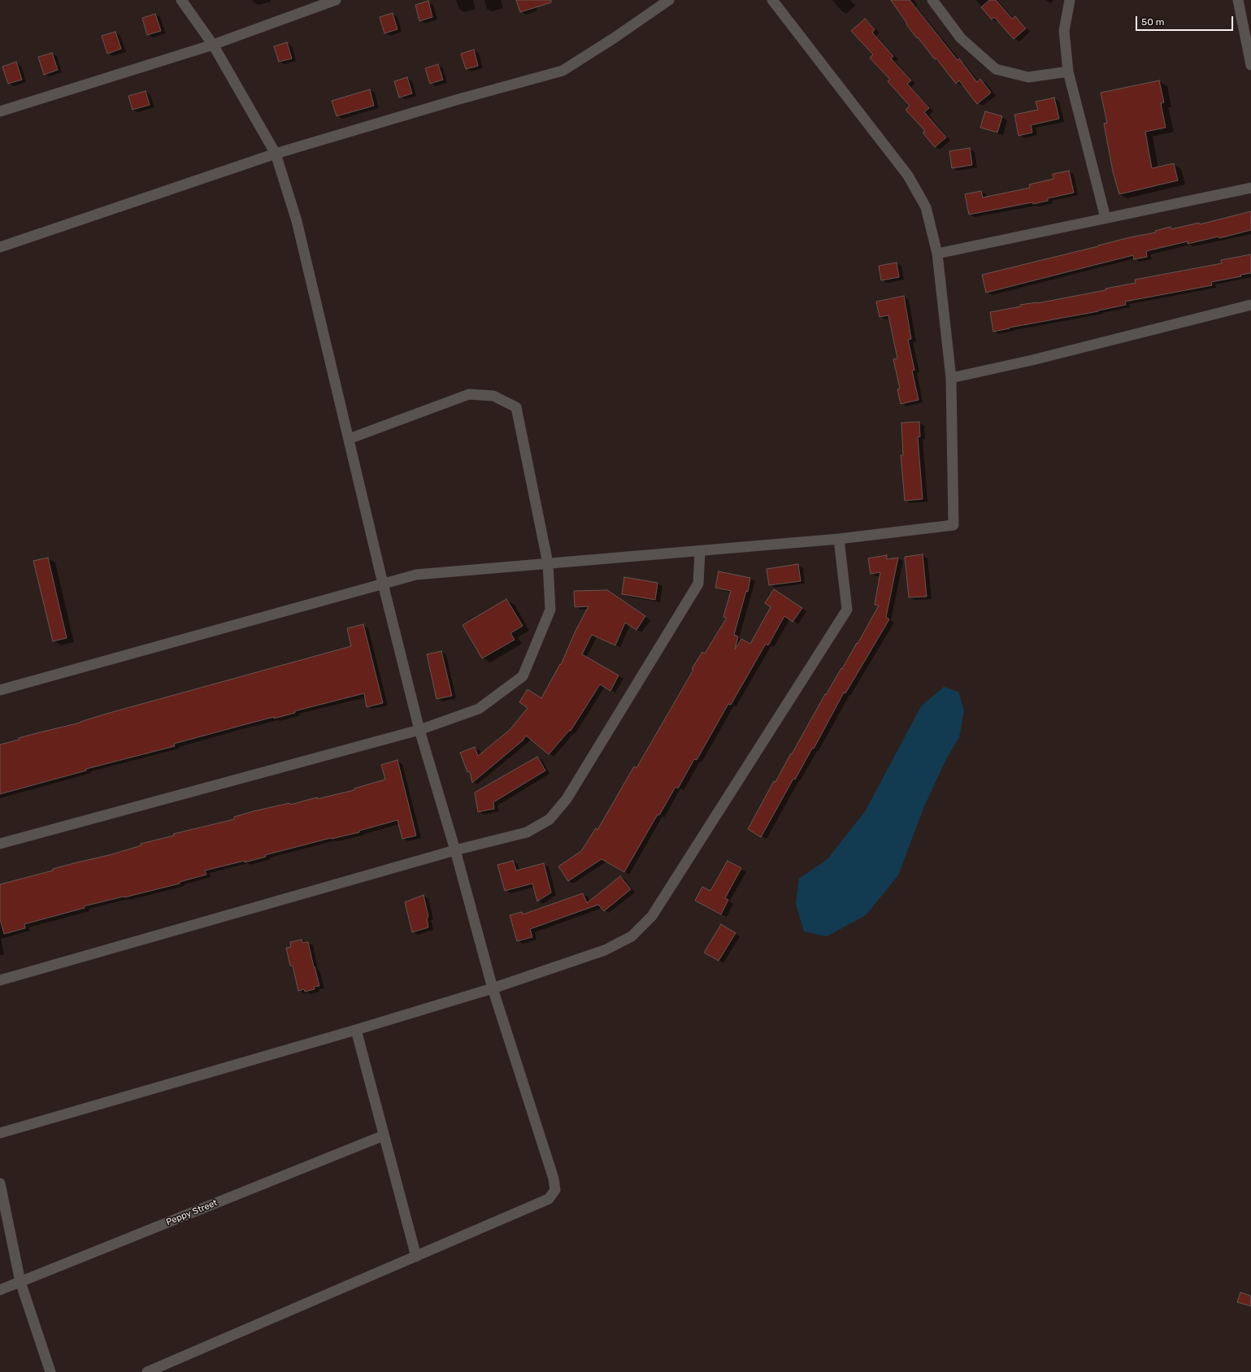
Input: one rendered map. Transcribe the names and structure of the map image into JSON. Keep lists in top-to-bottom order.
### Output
{
  "streets": {
    "street": ["Peppy Street"]
  },
  "scale_bar": "50 m"
}
